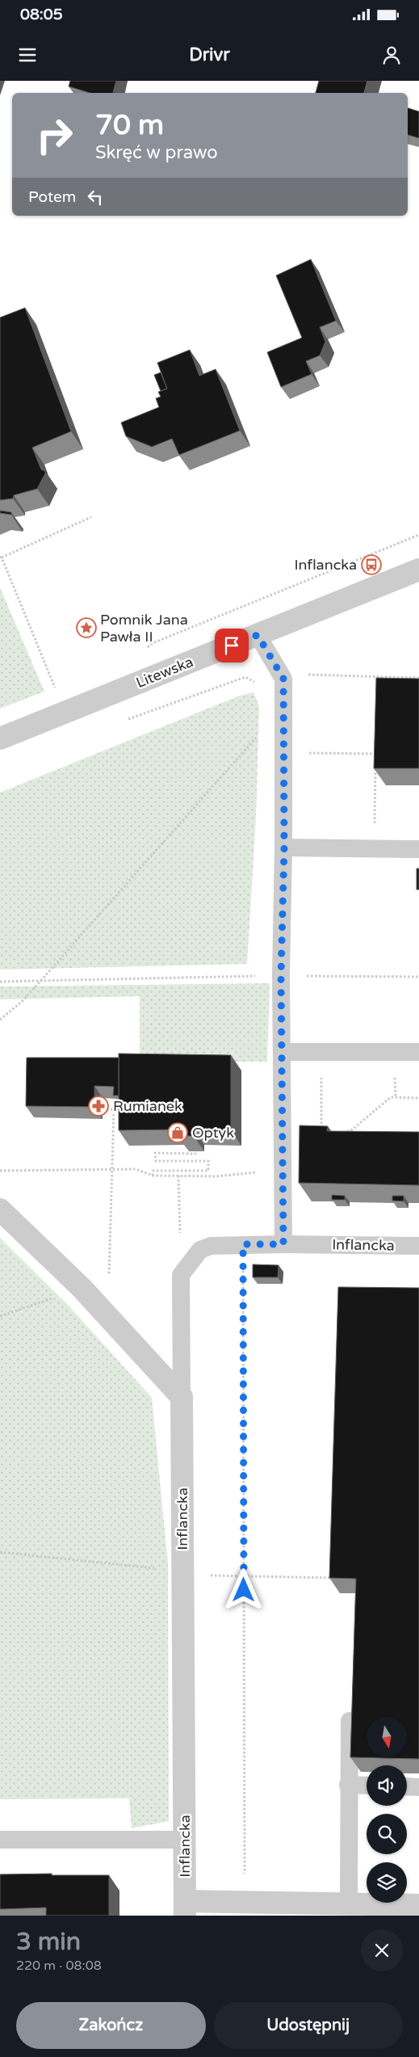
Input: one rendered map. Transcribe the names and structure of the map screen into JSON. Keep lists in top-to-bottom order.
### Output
{
  "streets": {
    "street": ["Litewska", "Inflancka"]
  },
  "places": {
    "bus stop": ["Inflancka"],
    "place": ["Pomnik Jana Pawła II"],
    "pharmacy": ["Rumianek"],
    "shop": ["Optyk"]
  },
  "north": "bottom",
  "page": {
    "status": "08:05",
    "header": "Drivr",
    "turn": ["70 m", "Skręć w prawo"],
    "then": "Potem",
    "heading": ["3 min", "220 m · 08:08"],
    "buttons": ["Zakończ", "Udostępnij"]
  }
}
